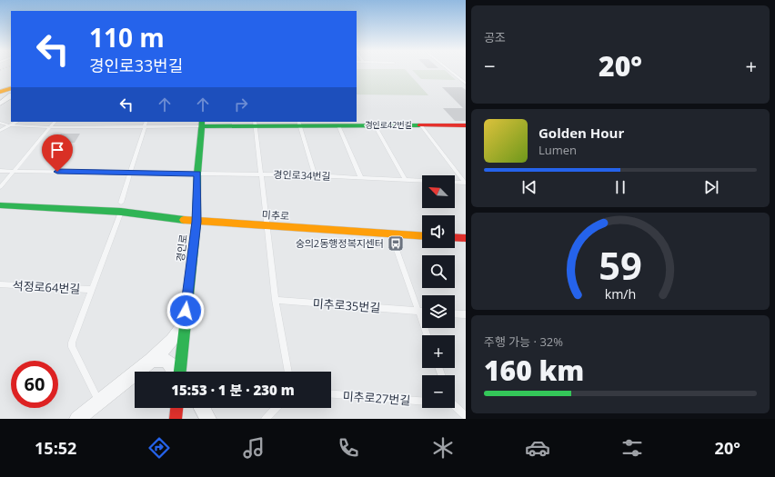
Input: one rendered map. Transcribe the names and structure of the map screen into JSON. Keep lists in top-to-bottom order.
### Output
{
  "streets": {
    "main road": ["경인로42번길", "미추로", "경인로"],
    "lane": [
      "경인로34번길",
      "석정로64번길",
      "미추로35번길",
      "미추로27번길"
    ]
  },
  "crossings": [
    ["경인로42번길", "경인로"],
    ["경인로34번길", "경인로"],
    ["미추로", "경인로"]
  ],
  "places": {
    "bus stop": ["숭의2동행정복지센터"]
  },
  "north": "top left",
  "page": {
    "tile": [
      "공조",
      ["주행 가능 · 32%", "160 km"]
    ],
    "turn": ["110 m", "경인로33번길"],
    "heat": ["−", "20°", "+"],
    "song": ["Golden Hour", "Lumen"],
    "map_buttons": ["+", "−"],
    "limit": "60",
    "trip": "15:53 · 1 분 · 230 m",
    "tabs": ["15:52", "20°"],
    "gauge": ["59", "km/h"]
  }
}
